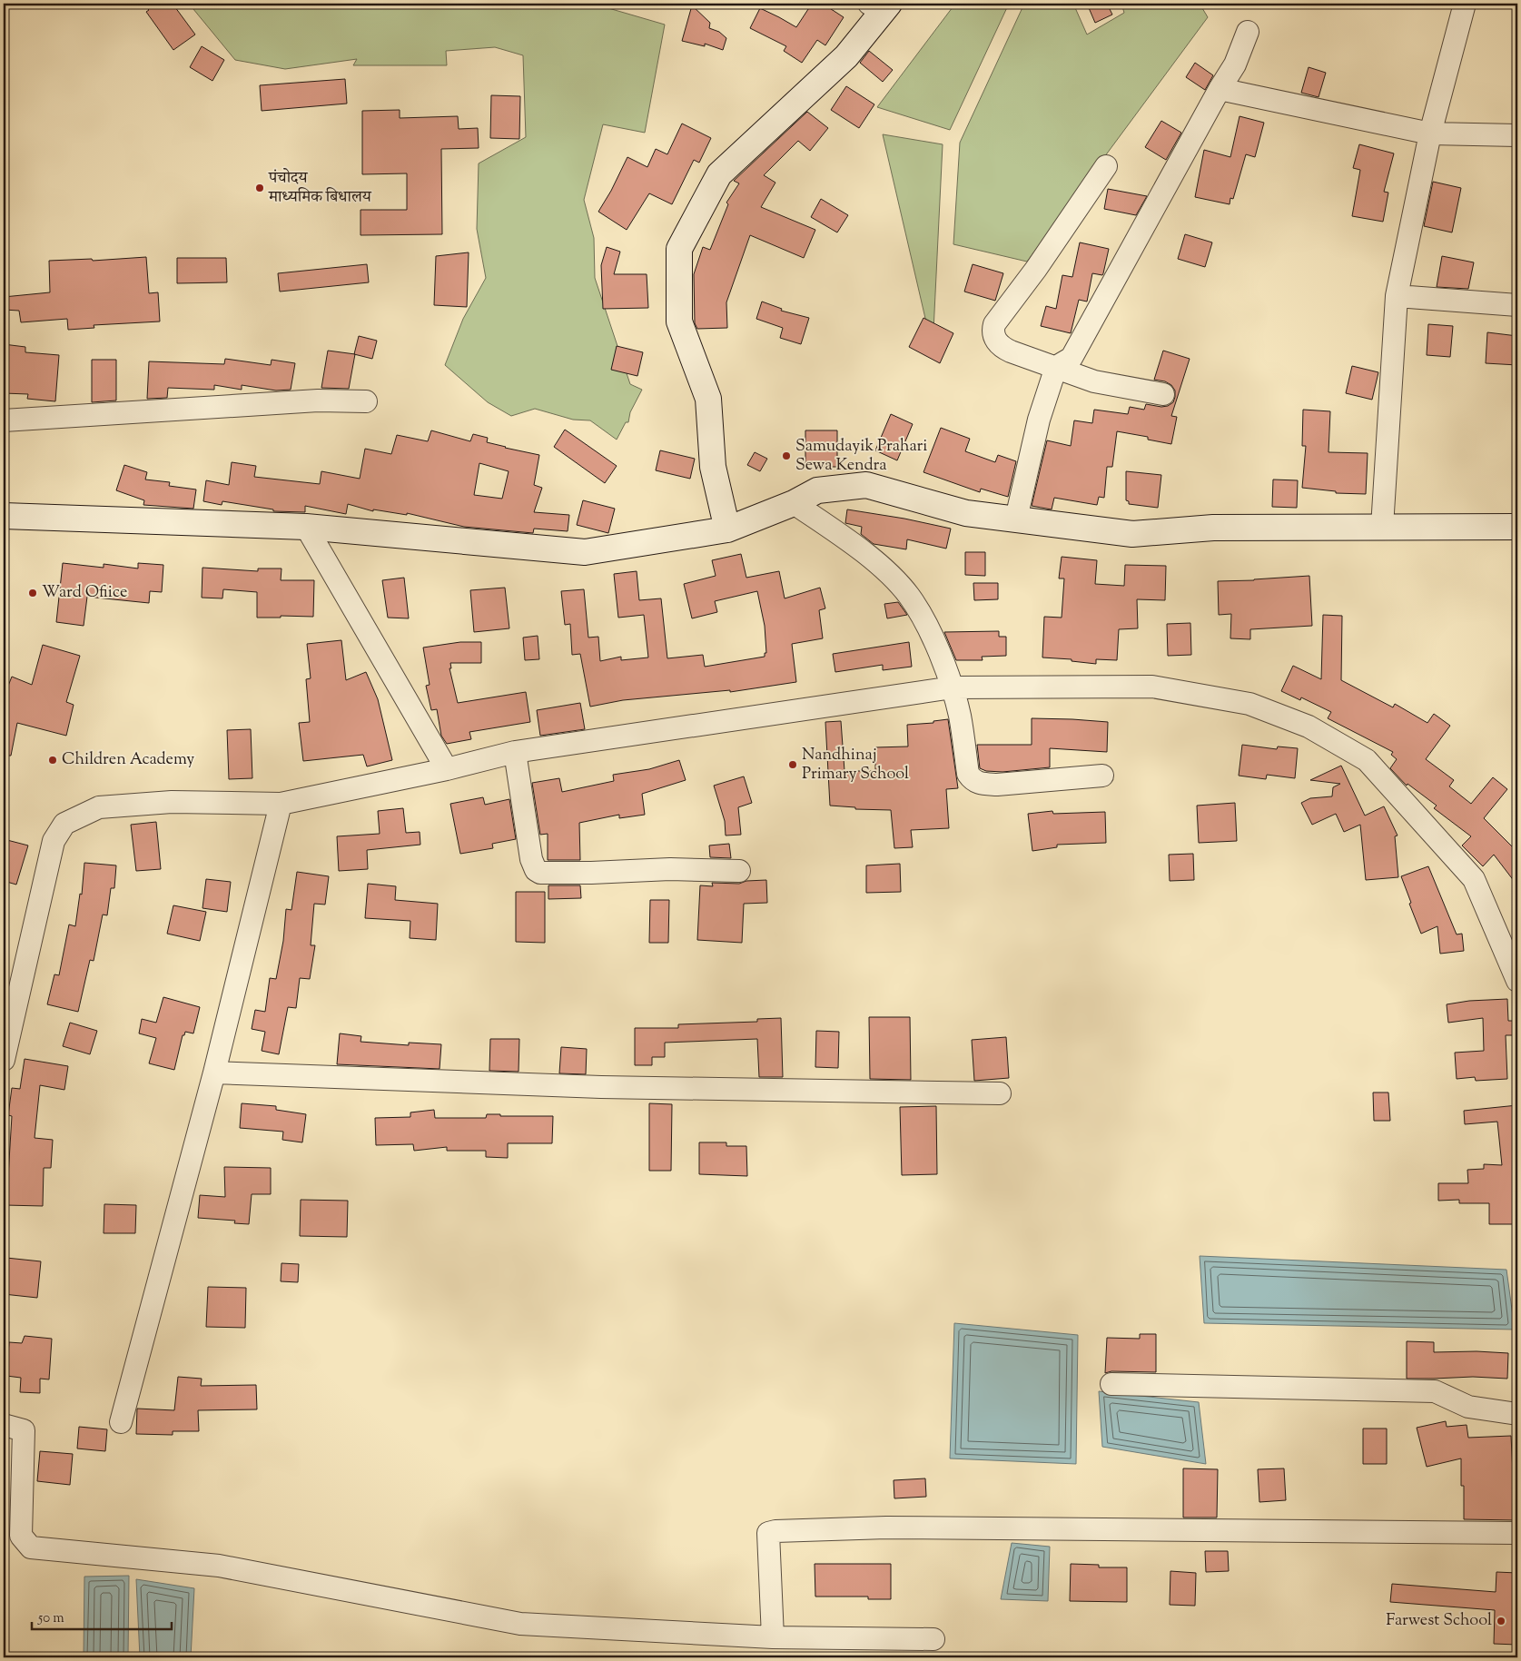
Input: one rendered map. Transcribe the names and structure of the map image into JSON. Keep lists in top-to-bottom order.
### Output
{
  "places": [
    "पंचोदय माध्यमिक बिधालय",
    "Samudayik Prahari Sewa Kendra",
    "Ward Ofiice",
    "Children Academy",
    "Nandhinaj Primary School",
    "Farwest School"
  ],
  "scale_bar": "50 m"
}
